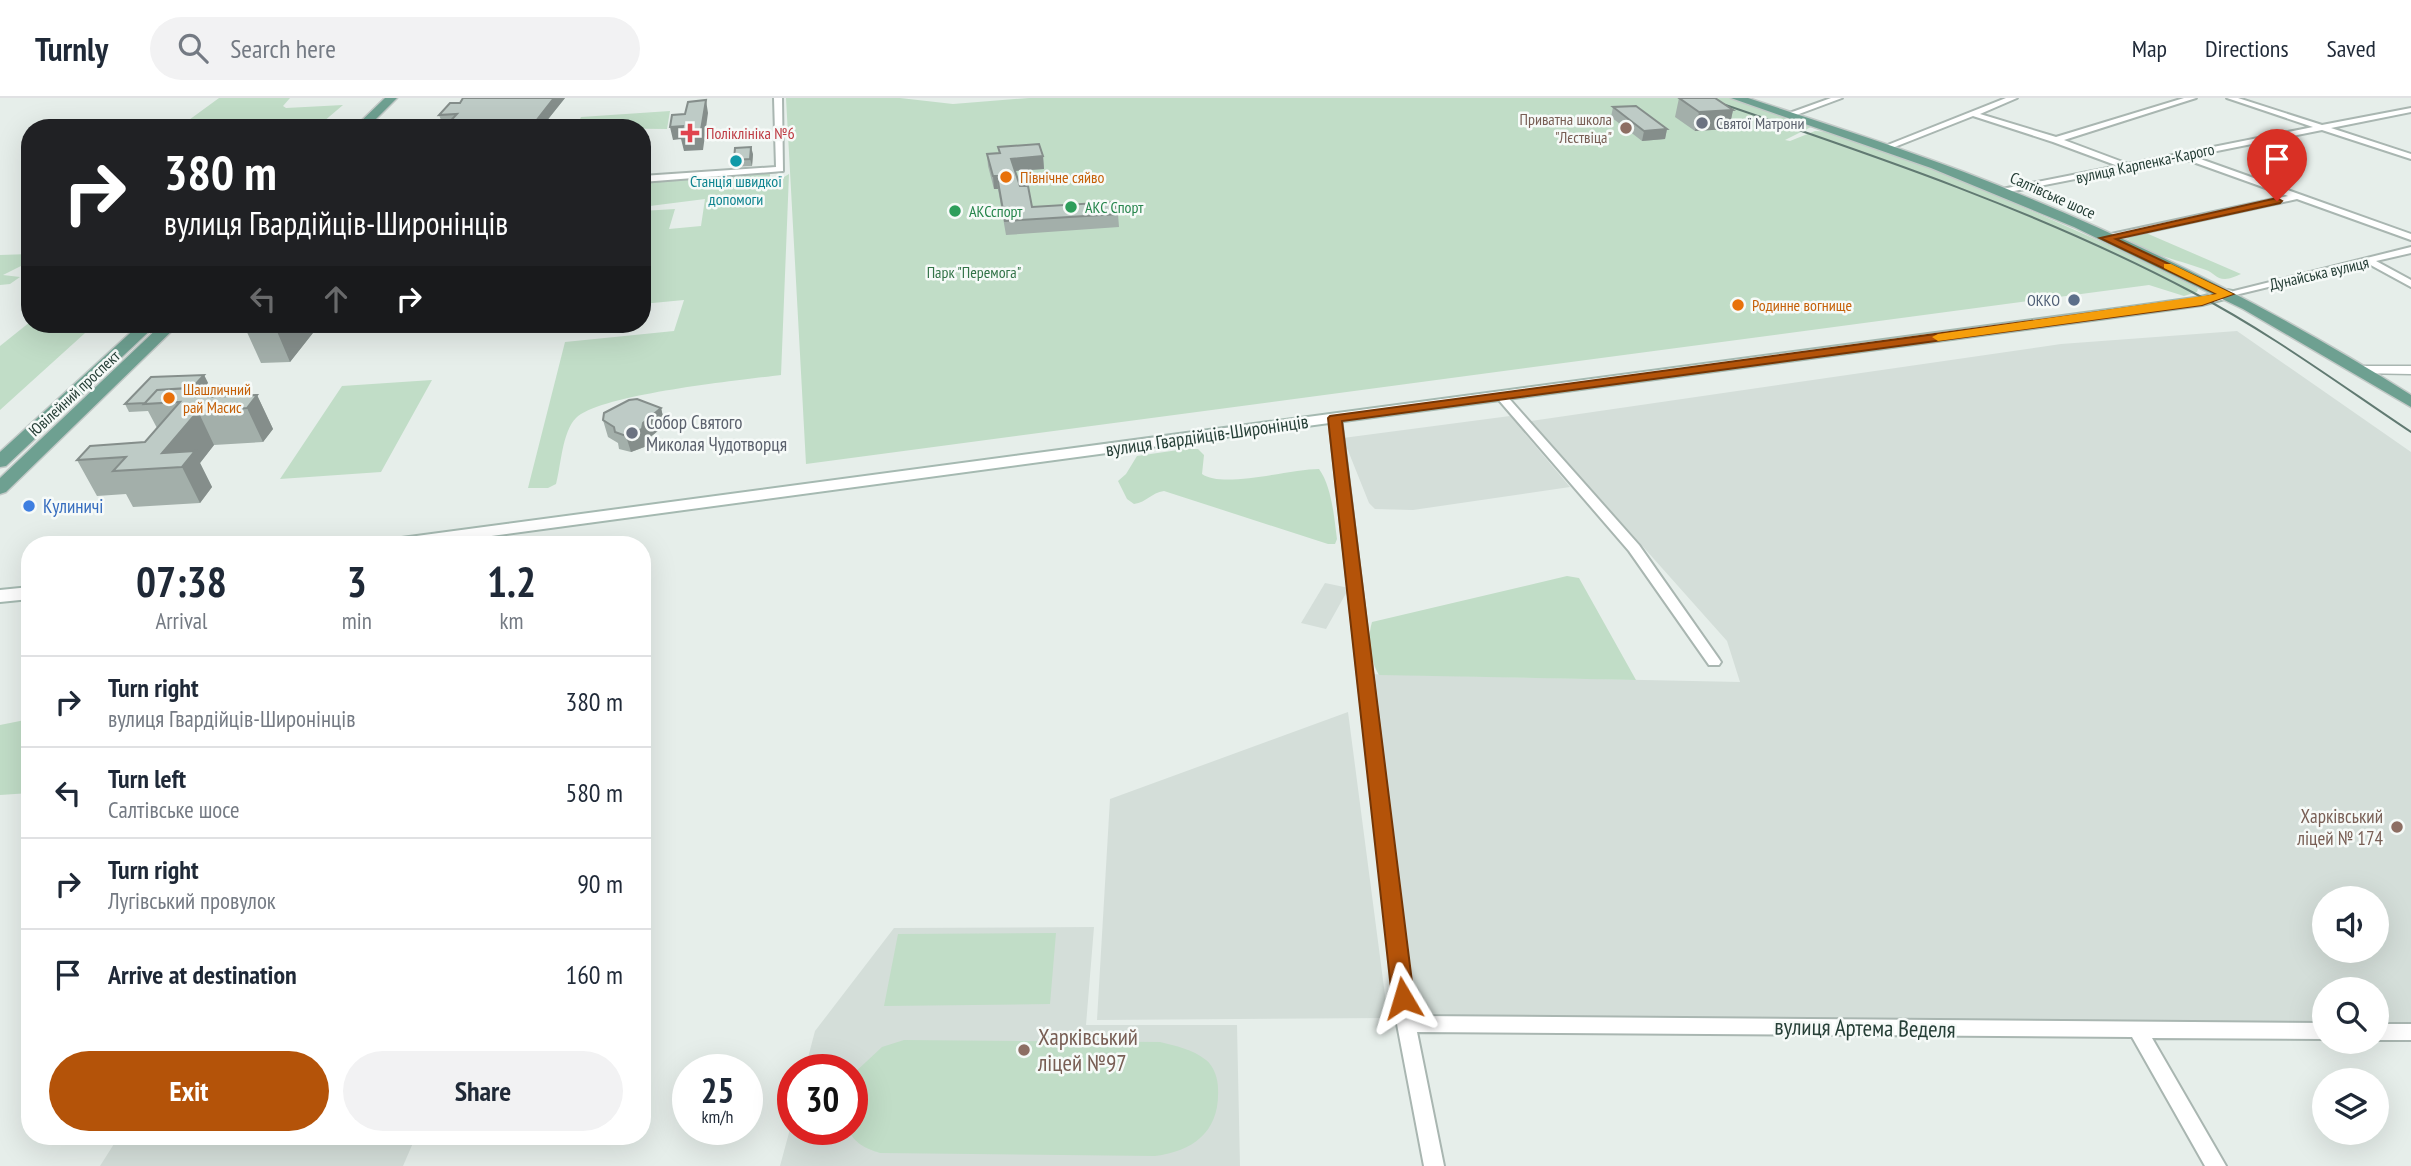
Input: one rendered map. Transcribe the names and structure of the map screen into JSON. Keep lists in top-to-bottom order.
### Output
{
  "streets": {
    "main road": ["Салтівське шосе", "Ювілейний проспект", "вулиця Гвардійців-Широнінців"],
    "street": ["вулиця Карпенка-Карого", "Дунайська вулиця", "вулиця Артема Веделя"]
  },
  "crossings": [
    ["вулиця Карпенка-Карого", "Салтівське шосе"],
    ["Салтівське шосе", "Дунайська вулиця"],
    ["Салтівське шосе", "вулиця Гвардійців-Широнінців"],
    ["Дунайська вулиця", "вулиця Гвардійців-Широнінців"]
  ],
  "parks": ["Парк \"Перемога\""],
  "places": {
    "other": [
      "Святої Матрони",
      "Приватна школа \"Лєствіца\"",
      "Станція швидкої допомоги",
      "Північне сяйво",
      "АКС Спорт",
      "АКСспорт",
      "ОККО",
      "Родинне вогнище",
      "Шашличний рай Масис",
      "Собор Святого Миколая Чудотворця",
      "Кулиничі",
      "Харківський ліцей № 174",
      "Харківський ліцей №97"
    ],
    "health": ["Поліклініка №6"]
  },
  "page": {
    "header": "Turnly",
    "search": "Search here",
    "nav": ["Map", "Directions", "Saved"],
    "turn": ["380 m", "вулиця Гвардійців-Широнінців"],
    "eta": [
      "07:38",
      "Arrival",
      "3",
      "min",
      "1.2",
      "km"
    ],
    "list": [
      {
        "name": "Turn right",
        "note": "вулиця Гвардійців-Широнінців",
        "value": "380 m"
      },
      {
        "name": "Turn left",
        "note": "Салтівське шосе",
        "value": "580 m"
      },
      {
        "name": "Turn right",
        "note": "Лугівський провулок",
        "value": "90 m"
      },
      {
        "name": "Arrive at destination",
        "value": "160 m"
      }
    ],
    "buttons": ["Exit", "Share"],
    "speed": "25 km/h",
    "limit": "30"
  }
}
